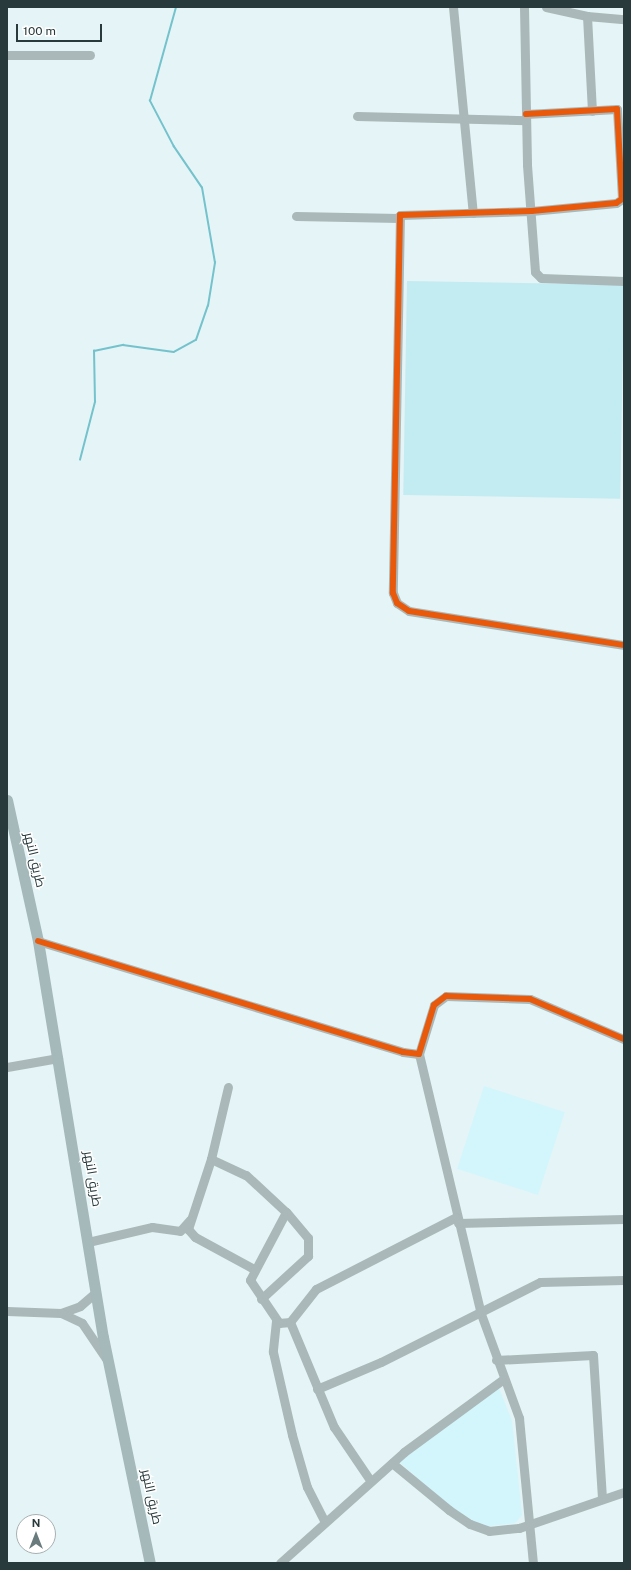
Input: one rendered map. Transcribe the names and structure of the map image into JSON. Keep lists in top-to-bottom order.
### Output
{
  "streets": {
    "main road": ["طريق النهر"]
  },
  "scale_bar": "100 m",
  "north": "top"
}
